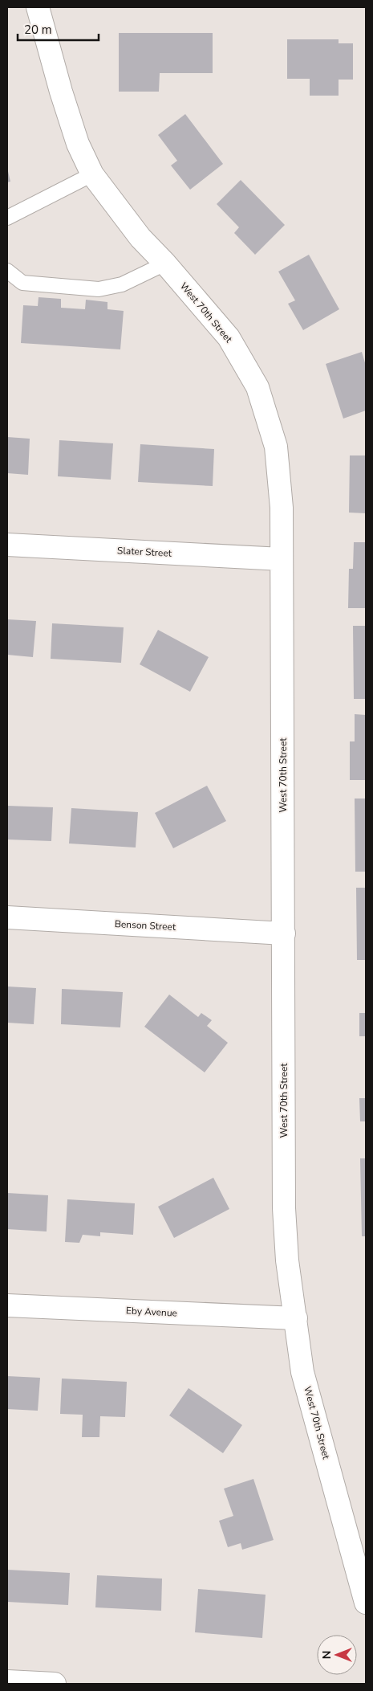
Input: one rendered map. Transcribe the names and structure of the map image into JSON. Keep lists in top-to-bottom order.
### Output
{
  "streets": {
    "street": [
      "West 70th Street",
      "Slater Street",
      "Benson Street",
      "Eby Avenue"
    ]
  },
  "crossings": [
    ["West 70th Street", "Slater Street"],
    ["West 70th Street", "Benson Street"],
    ["West 70th Street", "Eby Avenue"]
  ],
  "scale_bar": "20 m",
  "north": "left"
}
